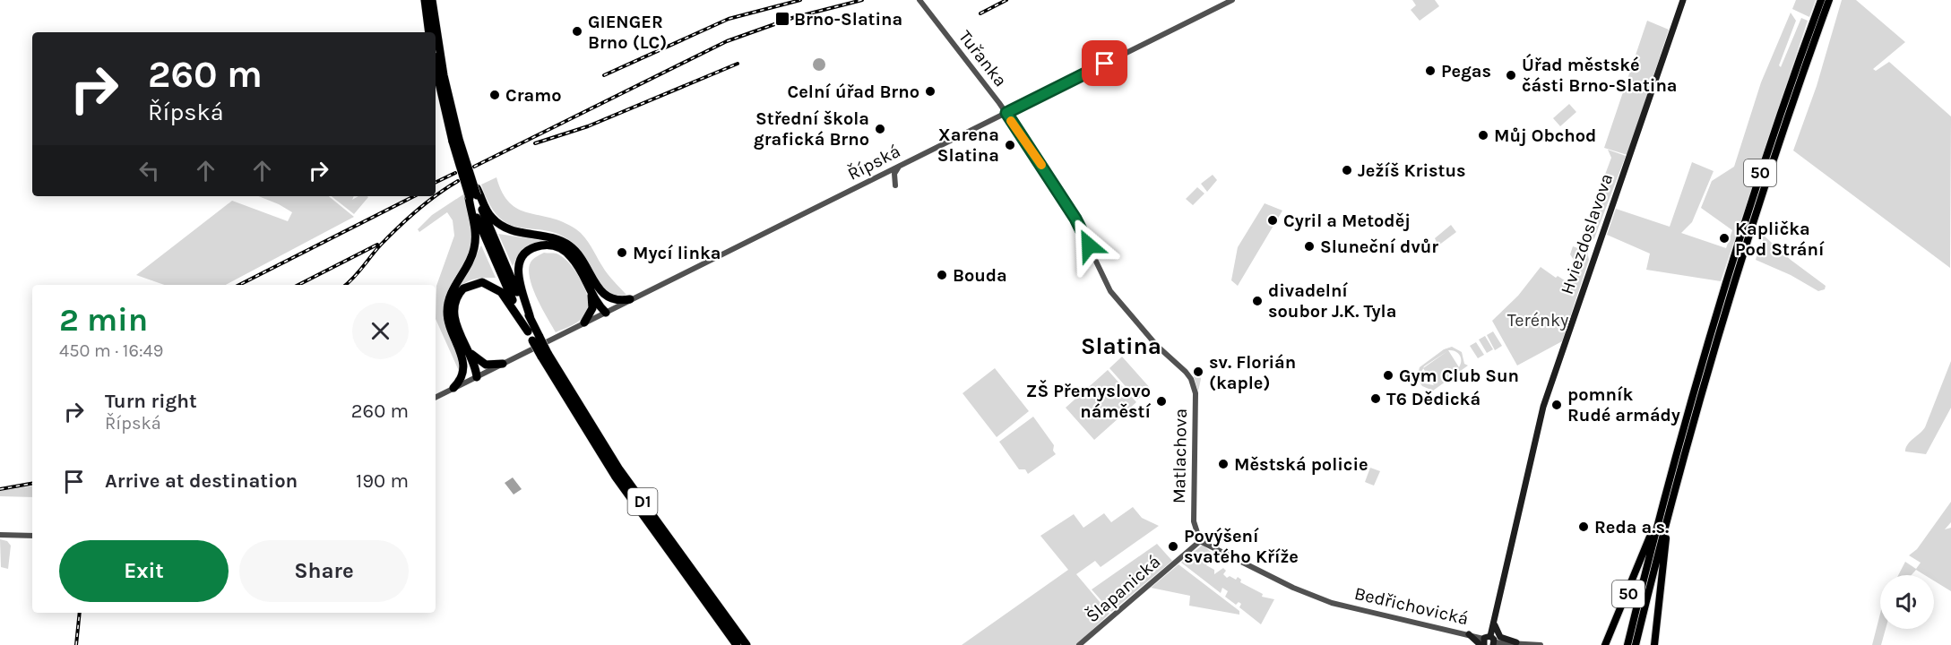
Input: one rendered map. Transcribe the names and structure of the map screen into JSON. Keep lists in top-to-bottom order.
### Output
{
  "streets": {
    "highway": ["50", "D1"],
    "main road": ["Hviezdoslavova"],
    "street": [
      "Tuřanka",
      "Řípská",
      "Matlachova",
      "Šlapanická",
      "Bedřichovická"
    ]
  },
  "crossings": [
    ["Tuřanka", "Řípská"],
    ["Tuřanka", "Matlachova"],
    ["Matlachova", "Šlapanická"],
    ["Matlachova", "Bedřichovická"],
    ["Šlapanická", "Bedřichovická"]
  ],
  "districts": ["Slatina"],
  "parks": ["Terénky"],
  "places": {
    "transit": ["Brno-Slatina"],
    "other": [
      "GIENGER Brno (LC)",
      "Pegas",
      "Úřad městské části Brno-Slatina",
      "Celní úřad Brno",
      "Cramo",
      "Střední škola grafická Brno",
      "Můj Obchod",
      "Xarena Slatina",
      "Ježíš Kristus",
      "Cyril a Metoděj",
      "Kaplička Pod Strání",
      "Sluneční dvůr",
      "Mycí linka",
      "Bouda",
      "divadelní soubor J.K. Tyla",
      "sv. Florián (kaple)",
      "Gym Club Sun",
      "T6 Dědická",
      "ZŠ Přemyslovo náměstí",
      "pomník Rudé armády",
      "Městská policie",
      "Reda a.s.",
      "Povýšení svatého Kříže"
    ]
  },
  "page": {
    "turn": ["260 m", "Řípská"],
    "heading": ["2 min", "450 m · 16:49"],
    "list": [
      {
        "name": "Turn right",
        "note": "Řípská",
        "value": "260 m"
      },
      {
        "name": "Arrive at destination",
        "value": "190 m"
      }
    ],
    "buttons": ["Exit", "Share"]
  }
}
